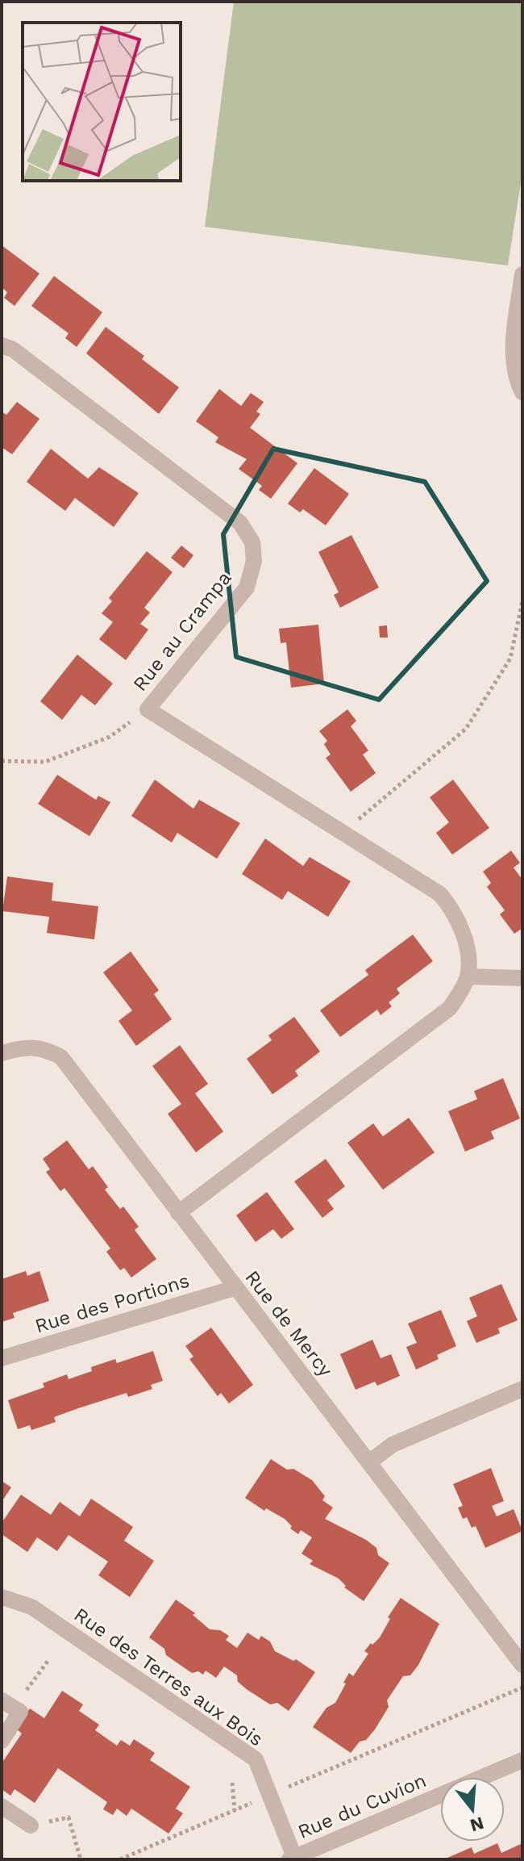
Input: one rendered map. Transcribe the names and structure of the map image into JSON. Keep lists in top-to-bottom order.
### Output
{
  "streets": {
    "street": [
      "Rue au Crampa",
      "Rue des Portions",
      "Rue de Mercy",
      "Rue des Terres aux Bois",
      "Rue du Cuvion"
    ]
  },
  "crossings": [
    ["Rue des Portions", "Rue de Mercy"],
    ["Rue des Terres aux Bois", "Rue du Cuvion"]
  ],
  "north": "bottom"
}
